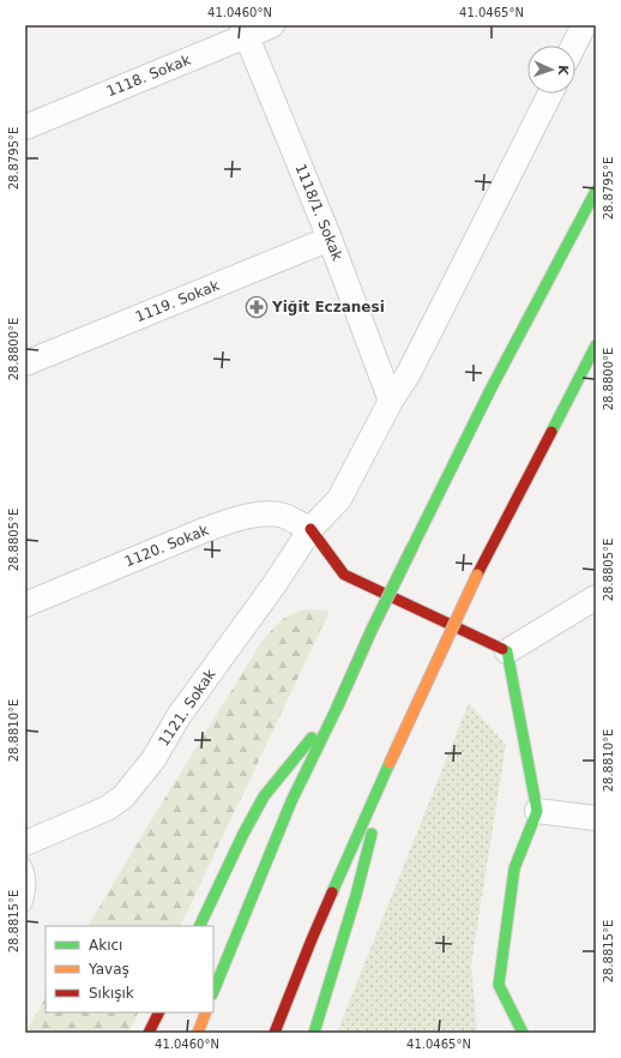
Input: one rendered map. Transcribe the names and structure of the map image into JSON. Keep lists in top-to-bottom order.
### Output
{
  "streets": {
    "street": [
      "1118. Sokak",
      "1118/1. Sokak",
      "1119. Sokak",
      "1120. Sokak",
      "1121. Sokak"
    ]
  },
  "crossings": [
    ["1118. Sokak", "1118/1. Sokak"],
    ["1118/1. Sokak", "1119. Sokak"],
    ["1118/1. Sokak", "1121. Sokak"],
    ["1120. Sokak", "1121. Sokak"]
  ],
  "places": {
    "pharmacy": ["Yiğit Eczanesi"]
  },
  "legend": ["Akıcı", "Yavaş", "Sıkışık"],
  "north": "right",
  "coordinates": [
    "41.0460°N",
    "41.0465°N",
    "28.8795°E",
    "28.8800°E",
    "28.8805°E",
    "28.8810°E",
    "28.8815°E"
  ]
}
